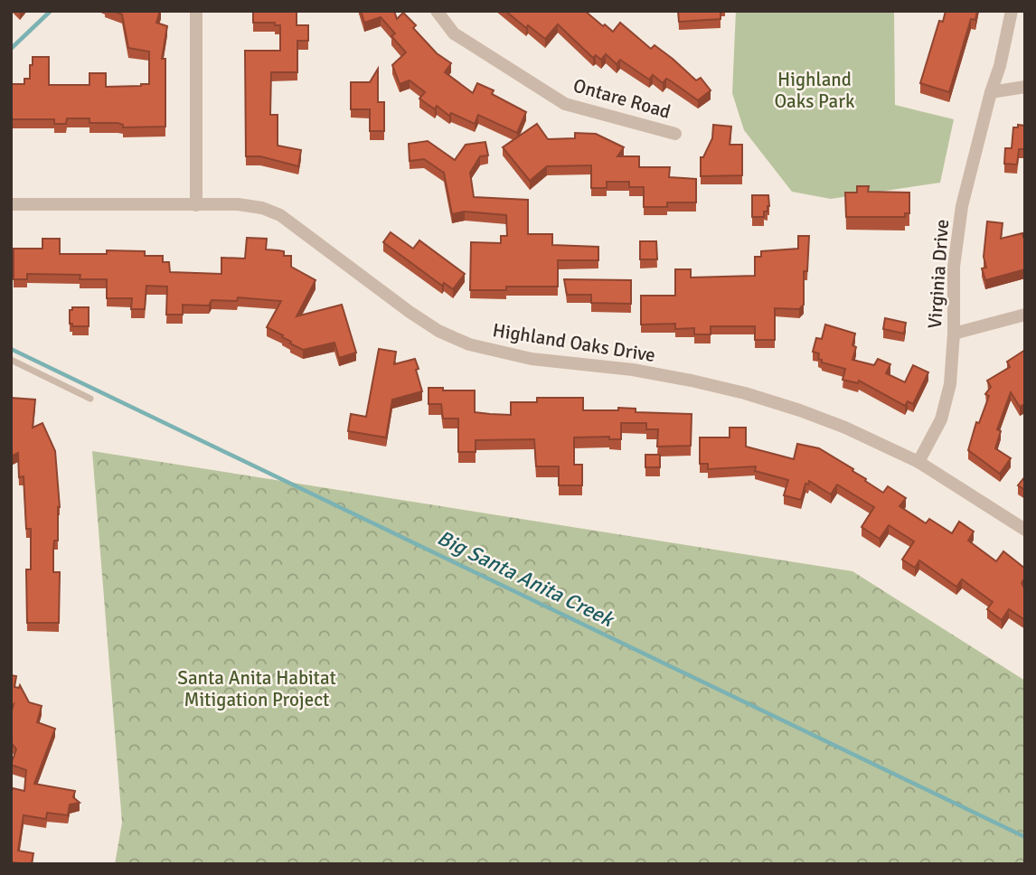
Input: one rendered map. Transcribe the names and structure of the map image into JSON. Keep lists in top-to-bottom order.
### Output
{
  "streets": {
    "street": ["Ontare Road", "Virginia Drive", "Highland Oaks Drive"]
  },
  "crossings": [
    ["Virginia Drive", "Highland Oaks Drive"]
  ],
  "water": ["Big Santa Anita Creek"],
  "parks": ["Highland Oaks Park", "Santa Anita Habitat Mitigation Project"]
}
